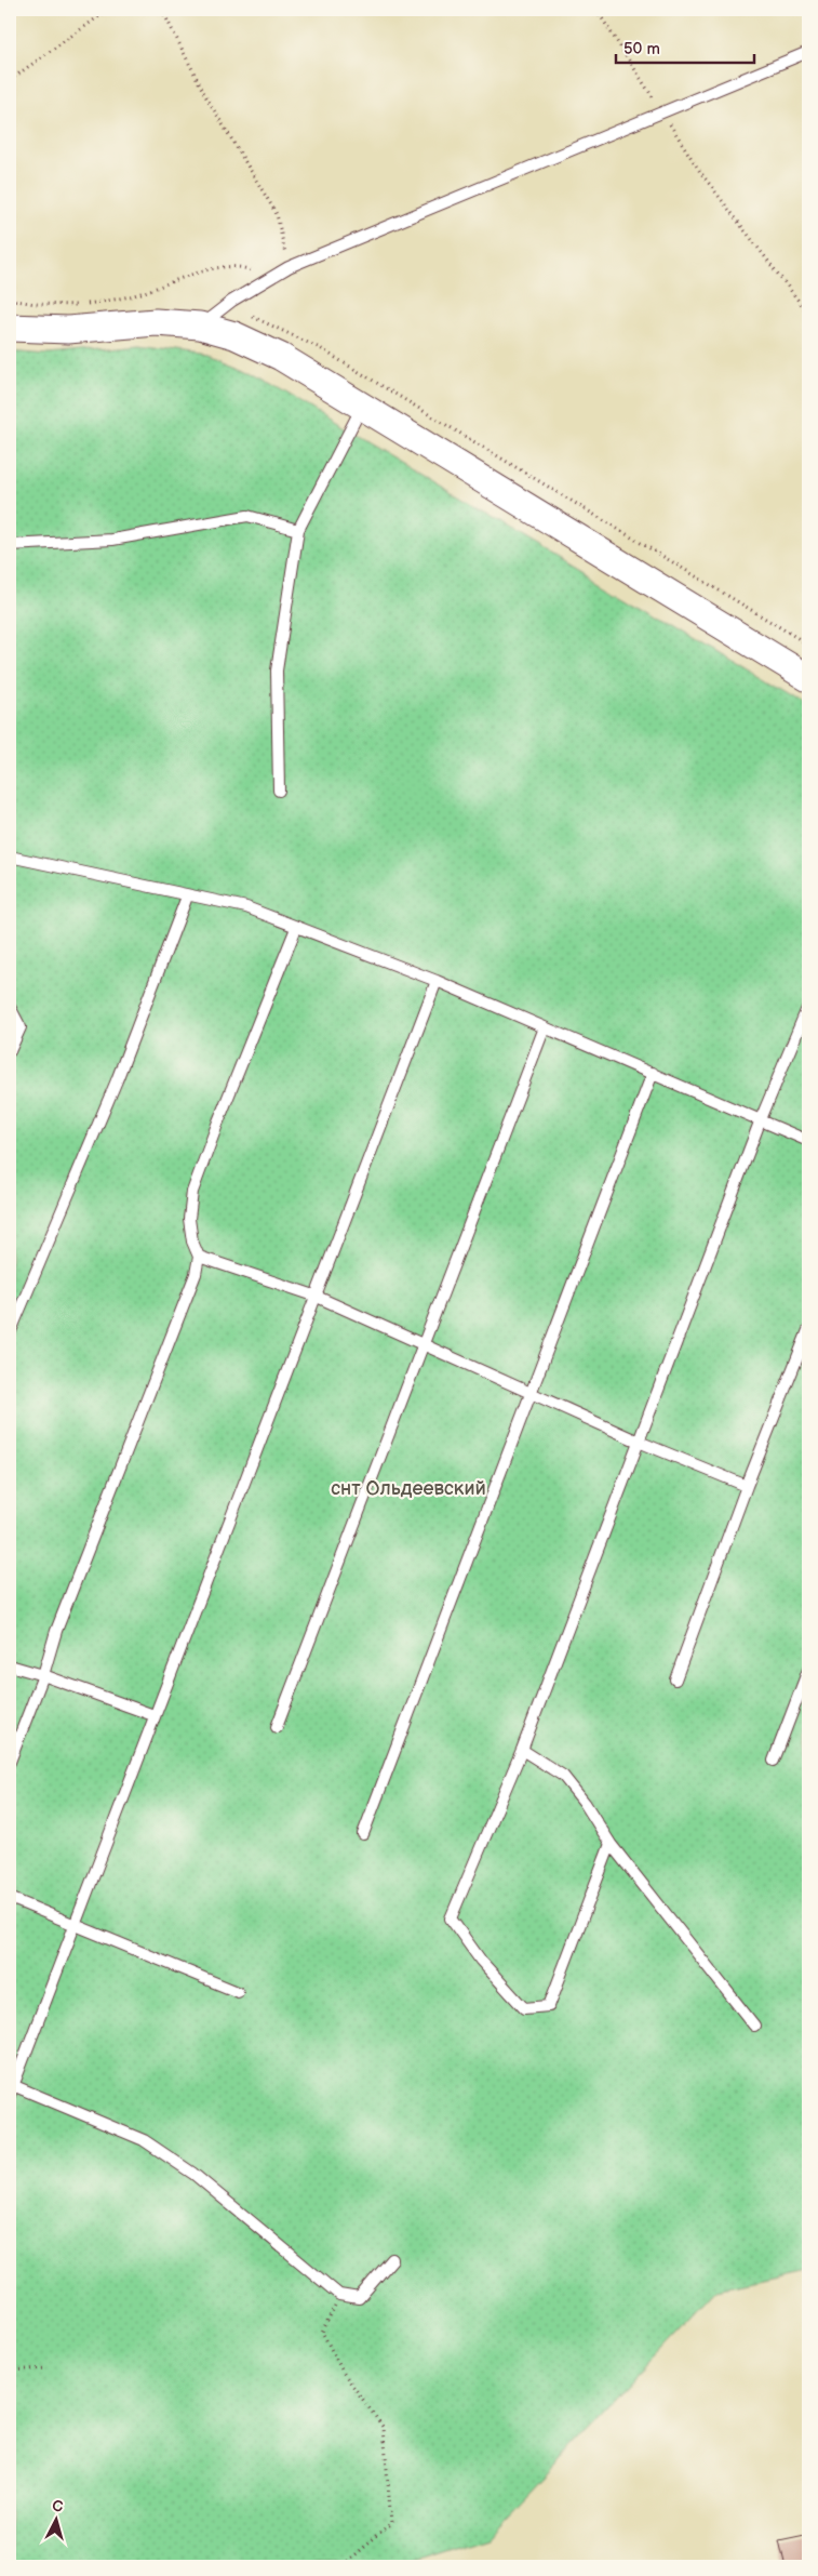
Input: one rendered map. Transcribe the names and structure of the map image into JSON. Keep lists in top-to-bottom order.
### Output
{
  "parks": ["снт Ольдеевский"],
  "scale_bar": "50 m",
  "north": "top"
}
